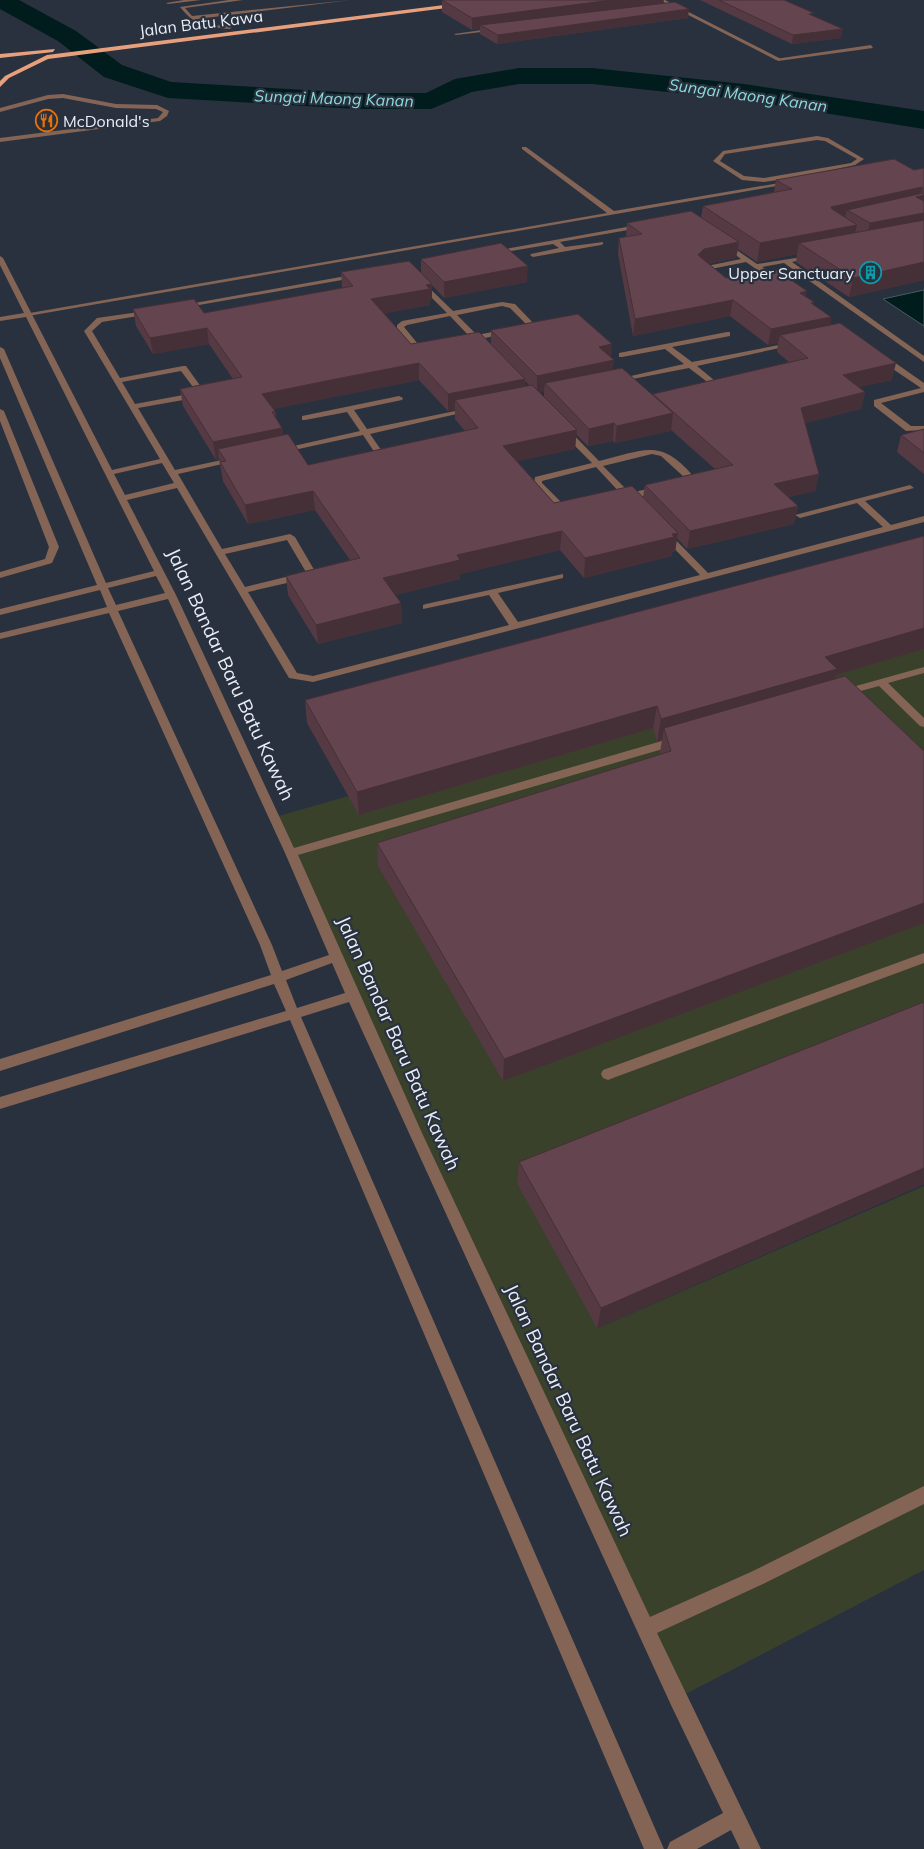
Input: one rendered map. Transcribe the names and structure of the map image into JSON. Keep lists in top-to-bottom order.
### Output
{
  "streets": {
    "highway": ["Jalan Batu Kawa"],
    "street": ["Jalan Bandar Baru Batu Kawah"]
  },
  "water": ["Sungai Maong Kanan"],
  "places": {
    "restaurant": ["McDonald's"],
    "building": ["Upper Sanctuary"]
  }
}
